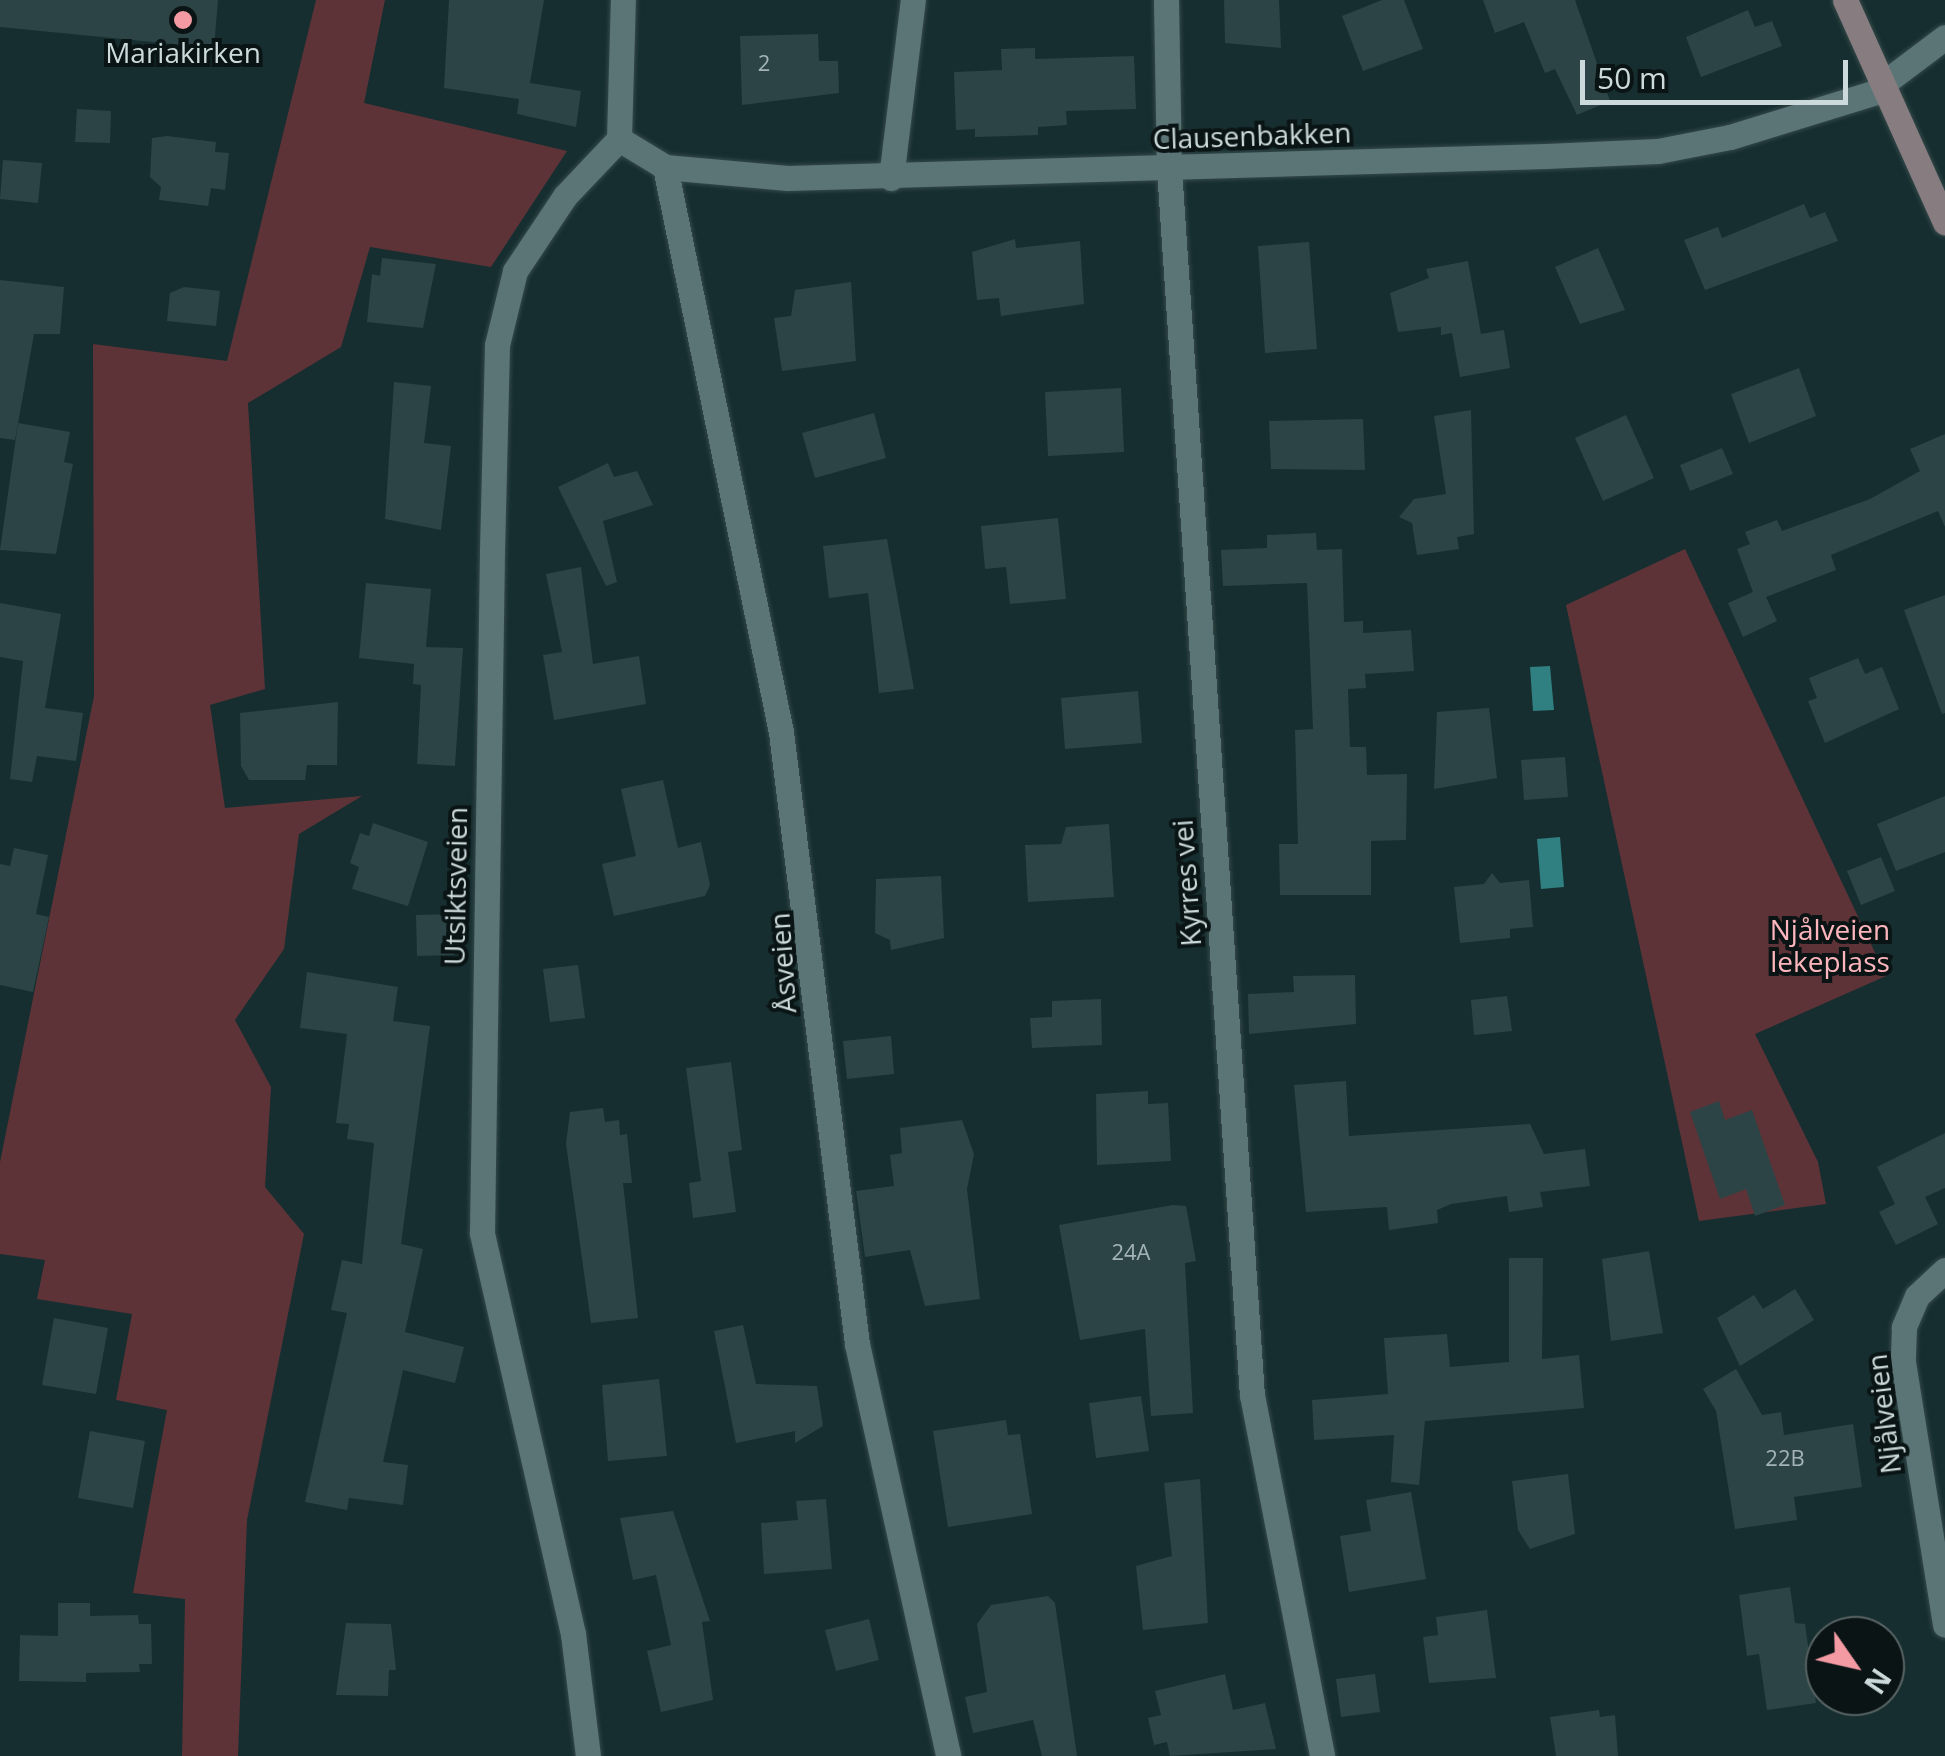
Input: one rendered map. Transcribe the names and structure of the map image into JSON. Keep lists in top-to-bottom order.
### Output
{
  "streets": {
    "street": [
      "Clausenbakken",
      "Kyrres vei",
      "Utsiktsveien",
      "Åsveien",
      "Njålveien"
    ]
  },
  "crossings": [
    ["Clausenbakken", "Kyrres vei"],
    ["Clausenbakken", "Utsiktsveien"],
    ["Clausenbakken", "Åsveien"]
  ],
  "parks": ["Njålveien lekeplass"],
  "places": ["Mariakirken"],
  "house_numbers": ["2", "24A", "22B"],
  "scale_bar": "50 m",
  "north": "bottom right"
}
